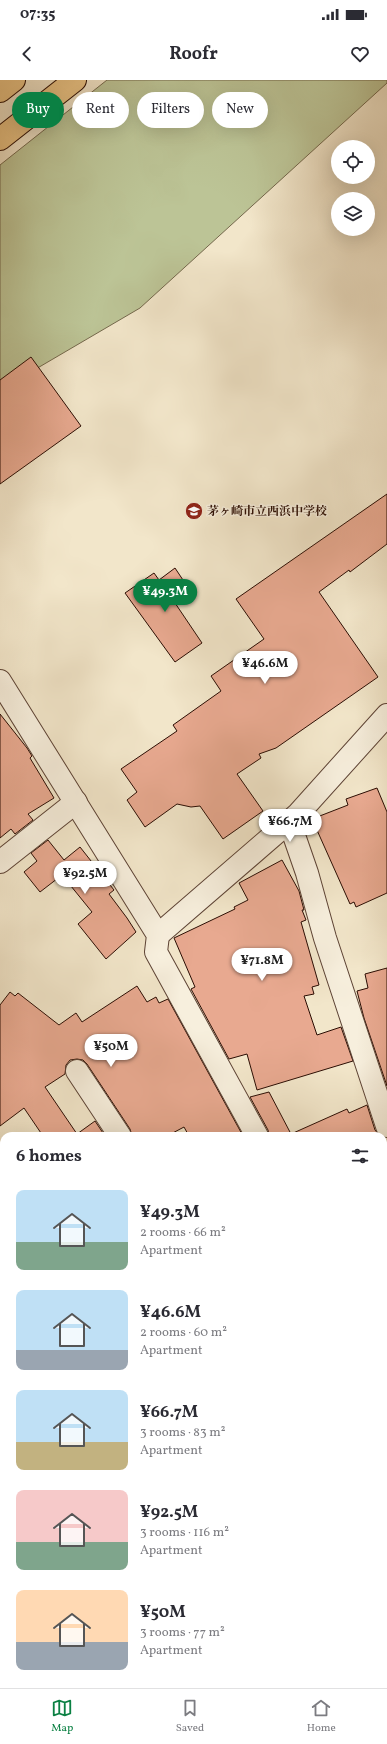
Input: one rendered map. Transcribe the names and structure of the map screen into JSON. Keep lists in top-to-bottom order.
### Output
{
  "places": {
    "school or university": ["茅ヶ崎市立西浜中学校"]
  },
  "page": {
    "status": "07:35",
    "header": "Roofr",
    "chip": [
      "Buy",
      "Rent",
      "Filters",
      "New"
    ],
    "price": [
      "¥49.3M",
      "¥46.6M",
      "¥66.7M",
      "¥92.5M",
      "¥71.8M",
      "¥50M"
    ],
    "heading": "6 homes",
    "list": [
      {
        "name": "¥49.3M",
        "note": "2 rooms · 66 m² · Apartment"
      },
      {
        "name": "¥46.6M",
        "note": "2 rooms · 60 m² · Apartment"
      },
      {
        "name": "¥66.7M",
        "note": "3 rooms · 83 m² · Apartment"
      },
      {
        "name": "¥92.5M",
        "note": "3 rooms · 116 m² · Apartment"
      },
      {
        "name": "¥50M",
        "note": "3 rooms · 77 m² · Apartment"
      }
    ],
    "tabs": ["Map", "Saved", "Home"]
  }
}
